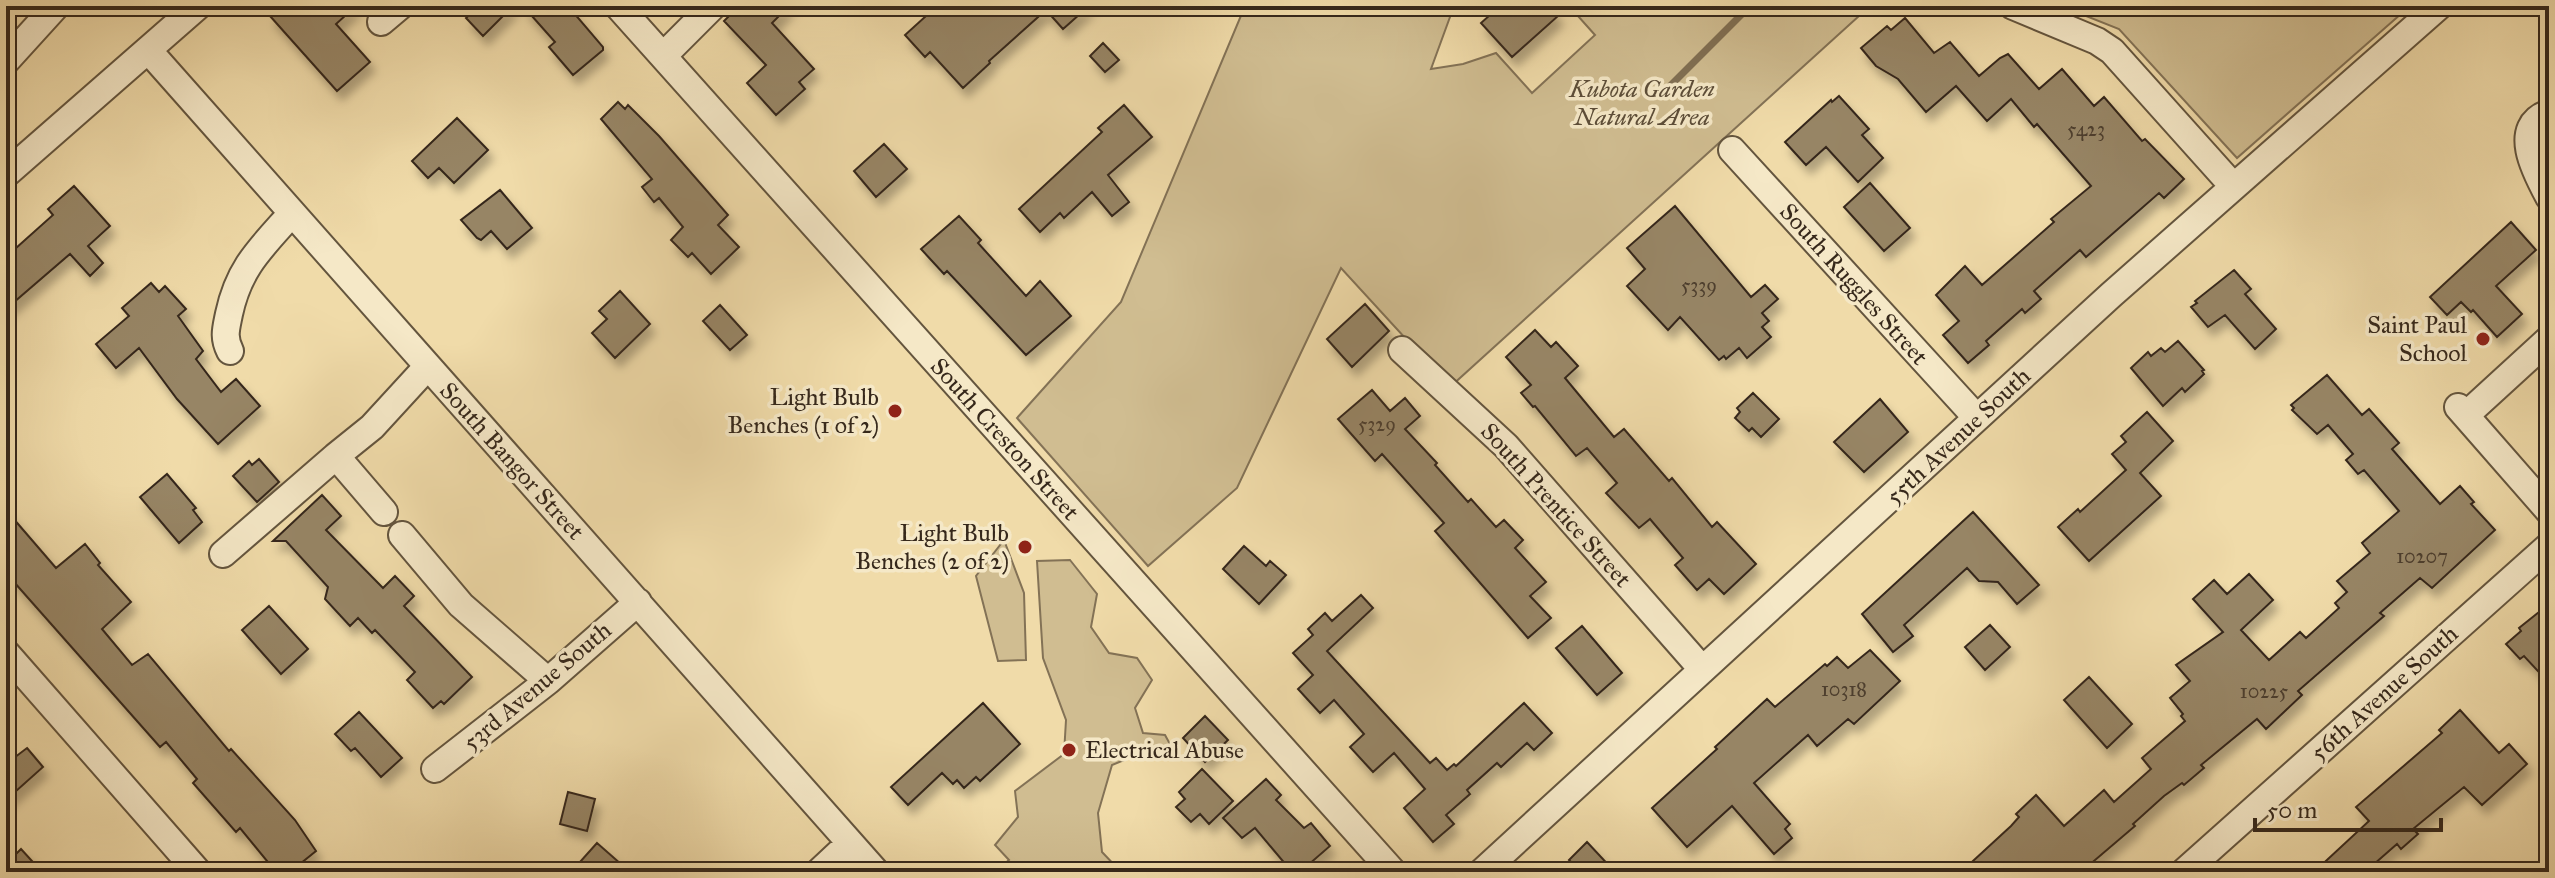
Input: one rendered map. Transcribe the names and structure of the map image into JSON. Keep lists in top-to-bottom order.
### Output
{
  "streets": {
    "street": [
      "South Ruggles Street",
      "55th Avenue South",
      "South Creston Street",
      "South Bangor Street",
      "South Prentice Street",
      "53rd Avenue South",
      "56th Avenue South"
    ]
  },
  "crossings": [
    ["South Ruggles Street", "55th Avenue South"],
    ["55th Avenue South", "South Prentice Street"],
    ["South Bangor Street", "53rd Avenue South"]
  ],
  "parks": ["Kubota Garden Natural Area"],
  "places": [
    "Saint Paul School",
    "Light Bulb Benches (1 of 2)",
    "Light Bulb Benches (2 of 2)",
    "Electrical Abuse"
  ],
  "house_numbers": [
    "5423",
    "5339",
    "5329",
    "10207",
    "10318",
    "10225"
  ],
  "scale_bar": "50 m"
}
